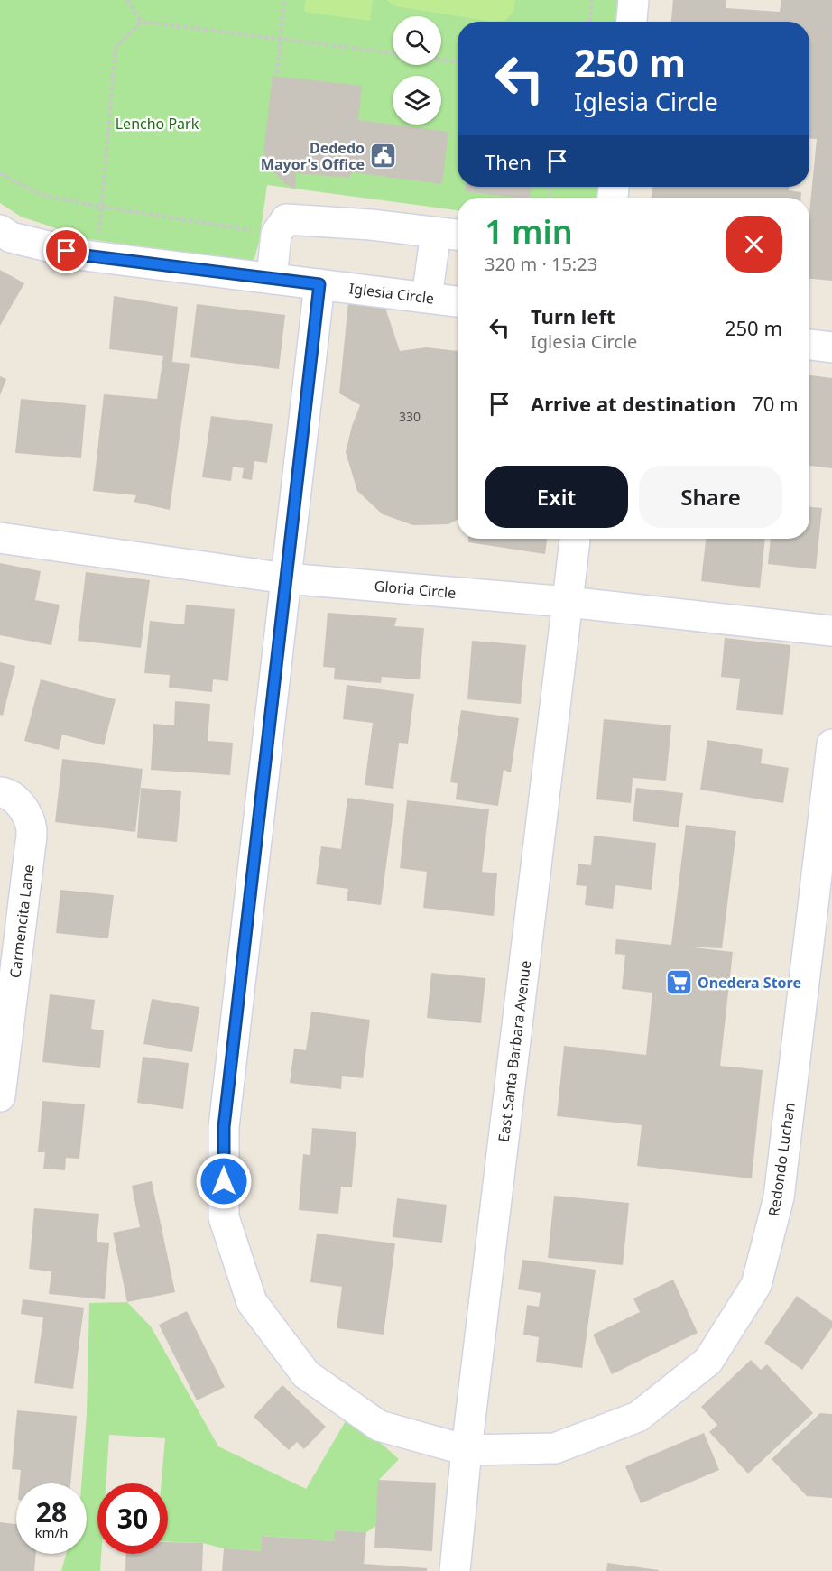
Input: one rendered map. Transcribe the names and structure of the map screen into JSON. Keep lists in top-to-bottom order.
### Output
{
  "streets": {
    "street": [
      "Iglesia Circle",
      "Gloria Circle",
      "Carmencita Lane",
      "East Santa Barbara Avenue",
      "Redondo Luchan"
    ]
  },
  "crossings": [
    ["Iglesia Circle", "Redondo Luchan"],
    ["Gloria Circle", "East Santa Barbara Avenue"],
    ["Gloria Circle", "Redondo Luchan"],
    ["East Santa Barbara Avenue", "Redondo Luchan"]
  ],
  "parks": ["Lencho Park"],
  "places": {
    "public building": ["Dededo Mayor's Office"],
    "supermarket": ["Onedera Store"]
  },
  "house_numbers": ["330"],
  "page": {
    "turn": ["250 m", "Iglesia Circle"],
    "then": "Then",
    "heading": ["1 min", "320 m · 15:23"],
    "list": [
      {
        "name": "Turn left",
        "note": "Iglesia Circle",
        "value": "250 m"
      },
      {
        "name": "Arrive at destination",
        "value": "70 m"
      }
    ],
    "buttons": ["Exit", "Share"],
    "speed": "28 km/h",
    "limit": "30"
  }
}
